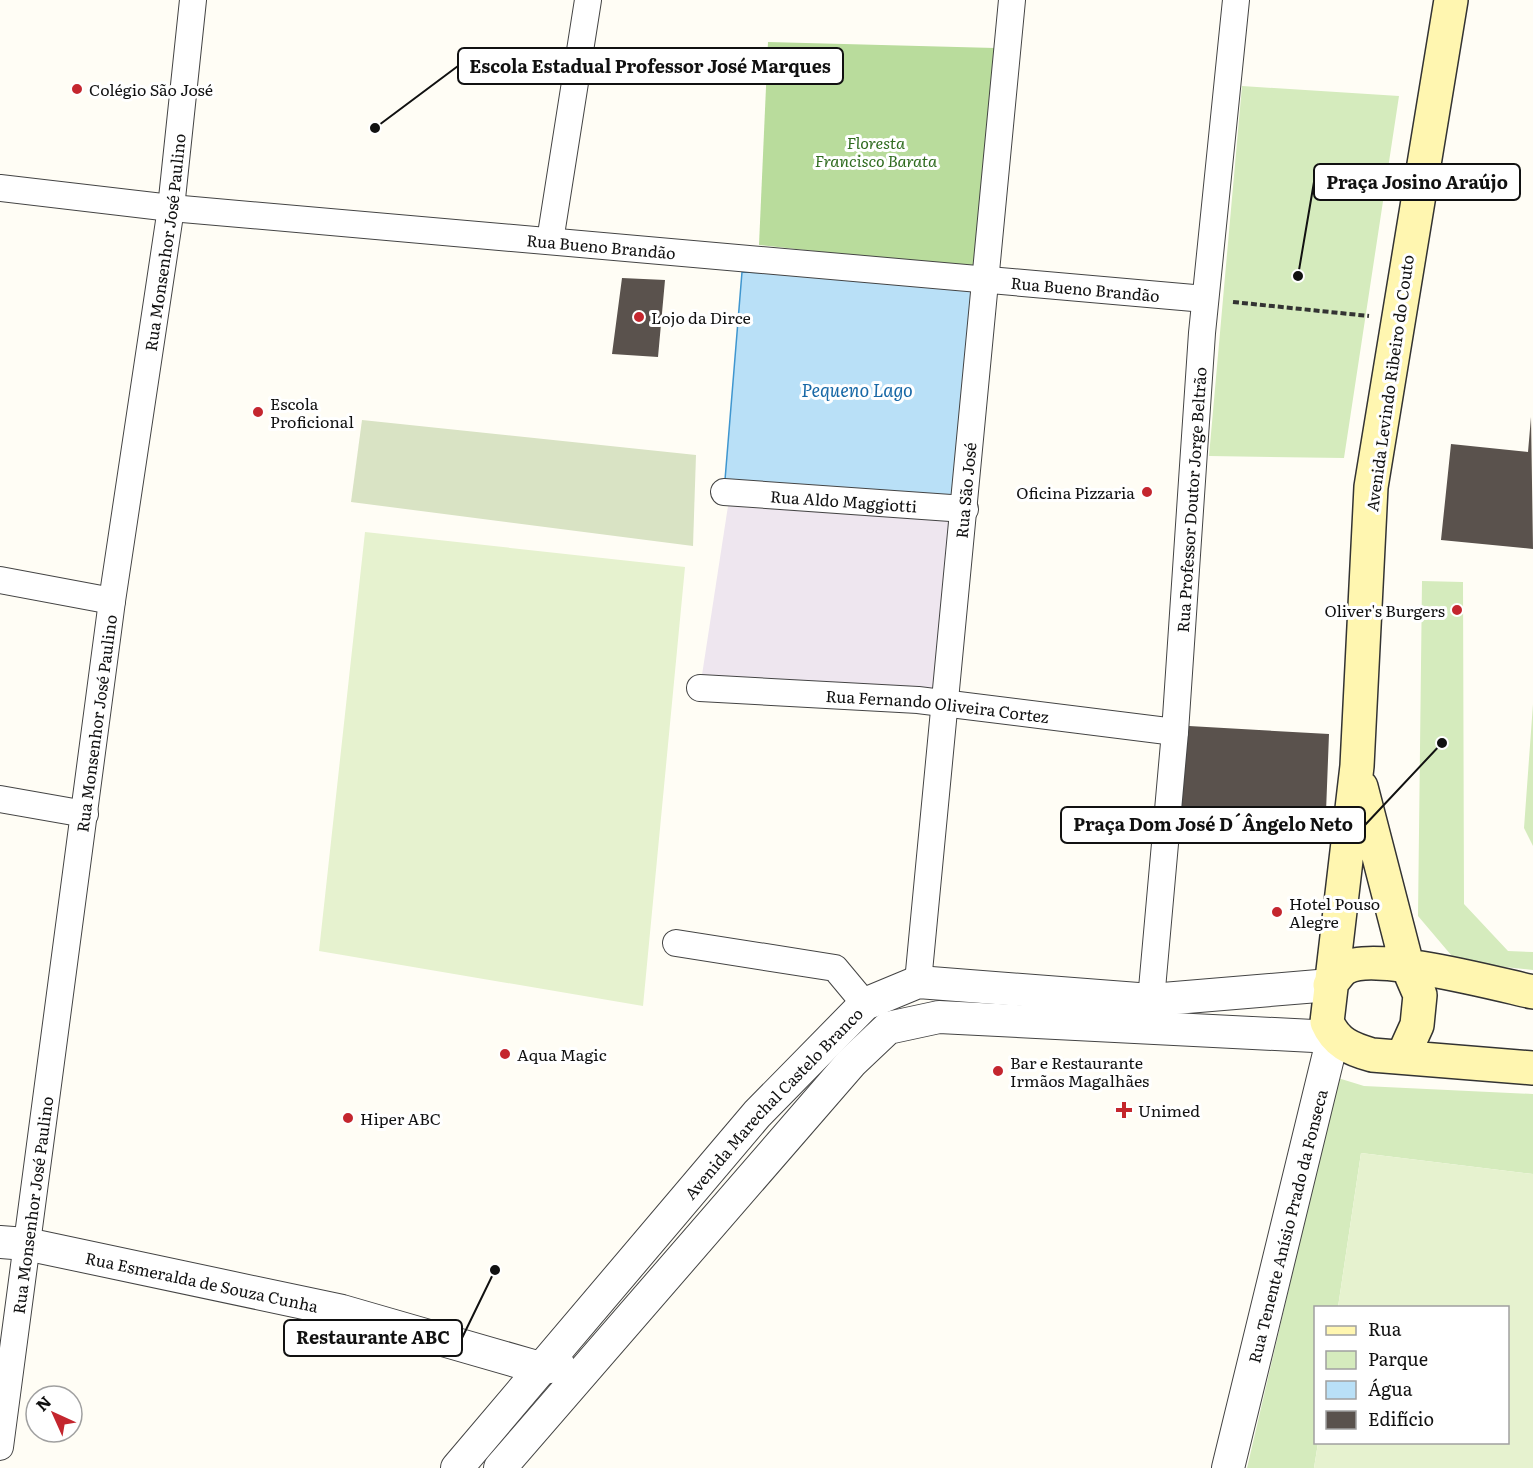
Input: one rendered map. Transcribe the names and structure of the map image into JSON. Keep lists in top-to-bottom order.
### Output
{
  "streets": {
    "main road": ["Avenida Levindo Ribeiro do Couto", "Rua Tenente Anísio Prado da Fonseca"],
    "street": [
      "Rua Monsenhor José Paulino",
      "Rua Bueno Brandão",
      "Rua São José",
      "Rua Aldo Maggiotti",
      "Rua Professor Doutor Jorge Beltrão",
      "Rua Fernando Oliveira Cortez",
      "Avenida Marechal Castelo Branco",
      "Rua Esmeralda de Souza Cunha"
    ]
  },
  "crossings": [
    ["Rua Monsenhor José Paulino", "Rua Bueno Brandão"],
    ["Rua Monsenhor José Paulino", "Rua Esmeralda de Souza Cunha"],
    ["Rua Bueno Brandão", "Rua São José"],
    ["Rua Bueno Brandão", "Rua Professor Doutor Jorge Beltrão"],
    ["Avenida Levindo Ribeiro do Couto", "Avenida Marechal Castelo Branco"],
    ["Avenida Levindo Ribeiro do Couto", "Rua Tenente Anísio Prado da Fonseca"],
    ["Rua São José", "Rua Aldo Maggiotti"],
    ["Rua São José", "Rua Fernando Oliveira Cortez"],
    ["Rua São José", "Avenida Marechal Castelo Branco"],
    ["Rua Professor Doutor Jorge Beltrão", "Rua Fernando Oliveira Cortez"],
    ["Rua Professor Doutor Jorge Beltrão", "Avenida Marechal Castelo Branco"],
    ["Avenida Marechal Castelo Branco", "Rua Tenente Anísio Prado da Fonseca"],
    ["Avenida Marechal Castelo Branco", "Rua Esmeralda de Souza Cunha"]
  ],
  "water": ["Pequeno Lago"],
  "parks": ["Floresta Francisco Barata"],
  "places": {
    "other": [
      "Colégio São José",
      "Escola Estadual Professor José Marques",
      "Praça Josino Araújo",
      "Lojo da Dirce",
      "Escola Proficional",
      "Oficina Pizzaria",
      "Oliver's Burgers",
      "Praça Dom José D´Ângelo Neto",
      "Hotel Pouso Alegre",
      "Aqua Magic",
      "Bar e Restaurante Irmãos Magalhães",
      "Hiper ABC",
      "Restaurante ABC"
    ],
    "health": ["Unimed"]
  },
  "legend": [
    "Rua",
    "Parque",
    "Água",
    "Edifício"
  ],
  "north": "top left"
}
